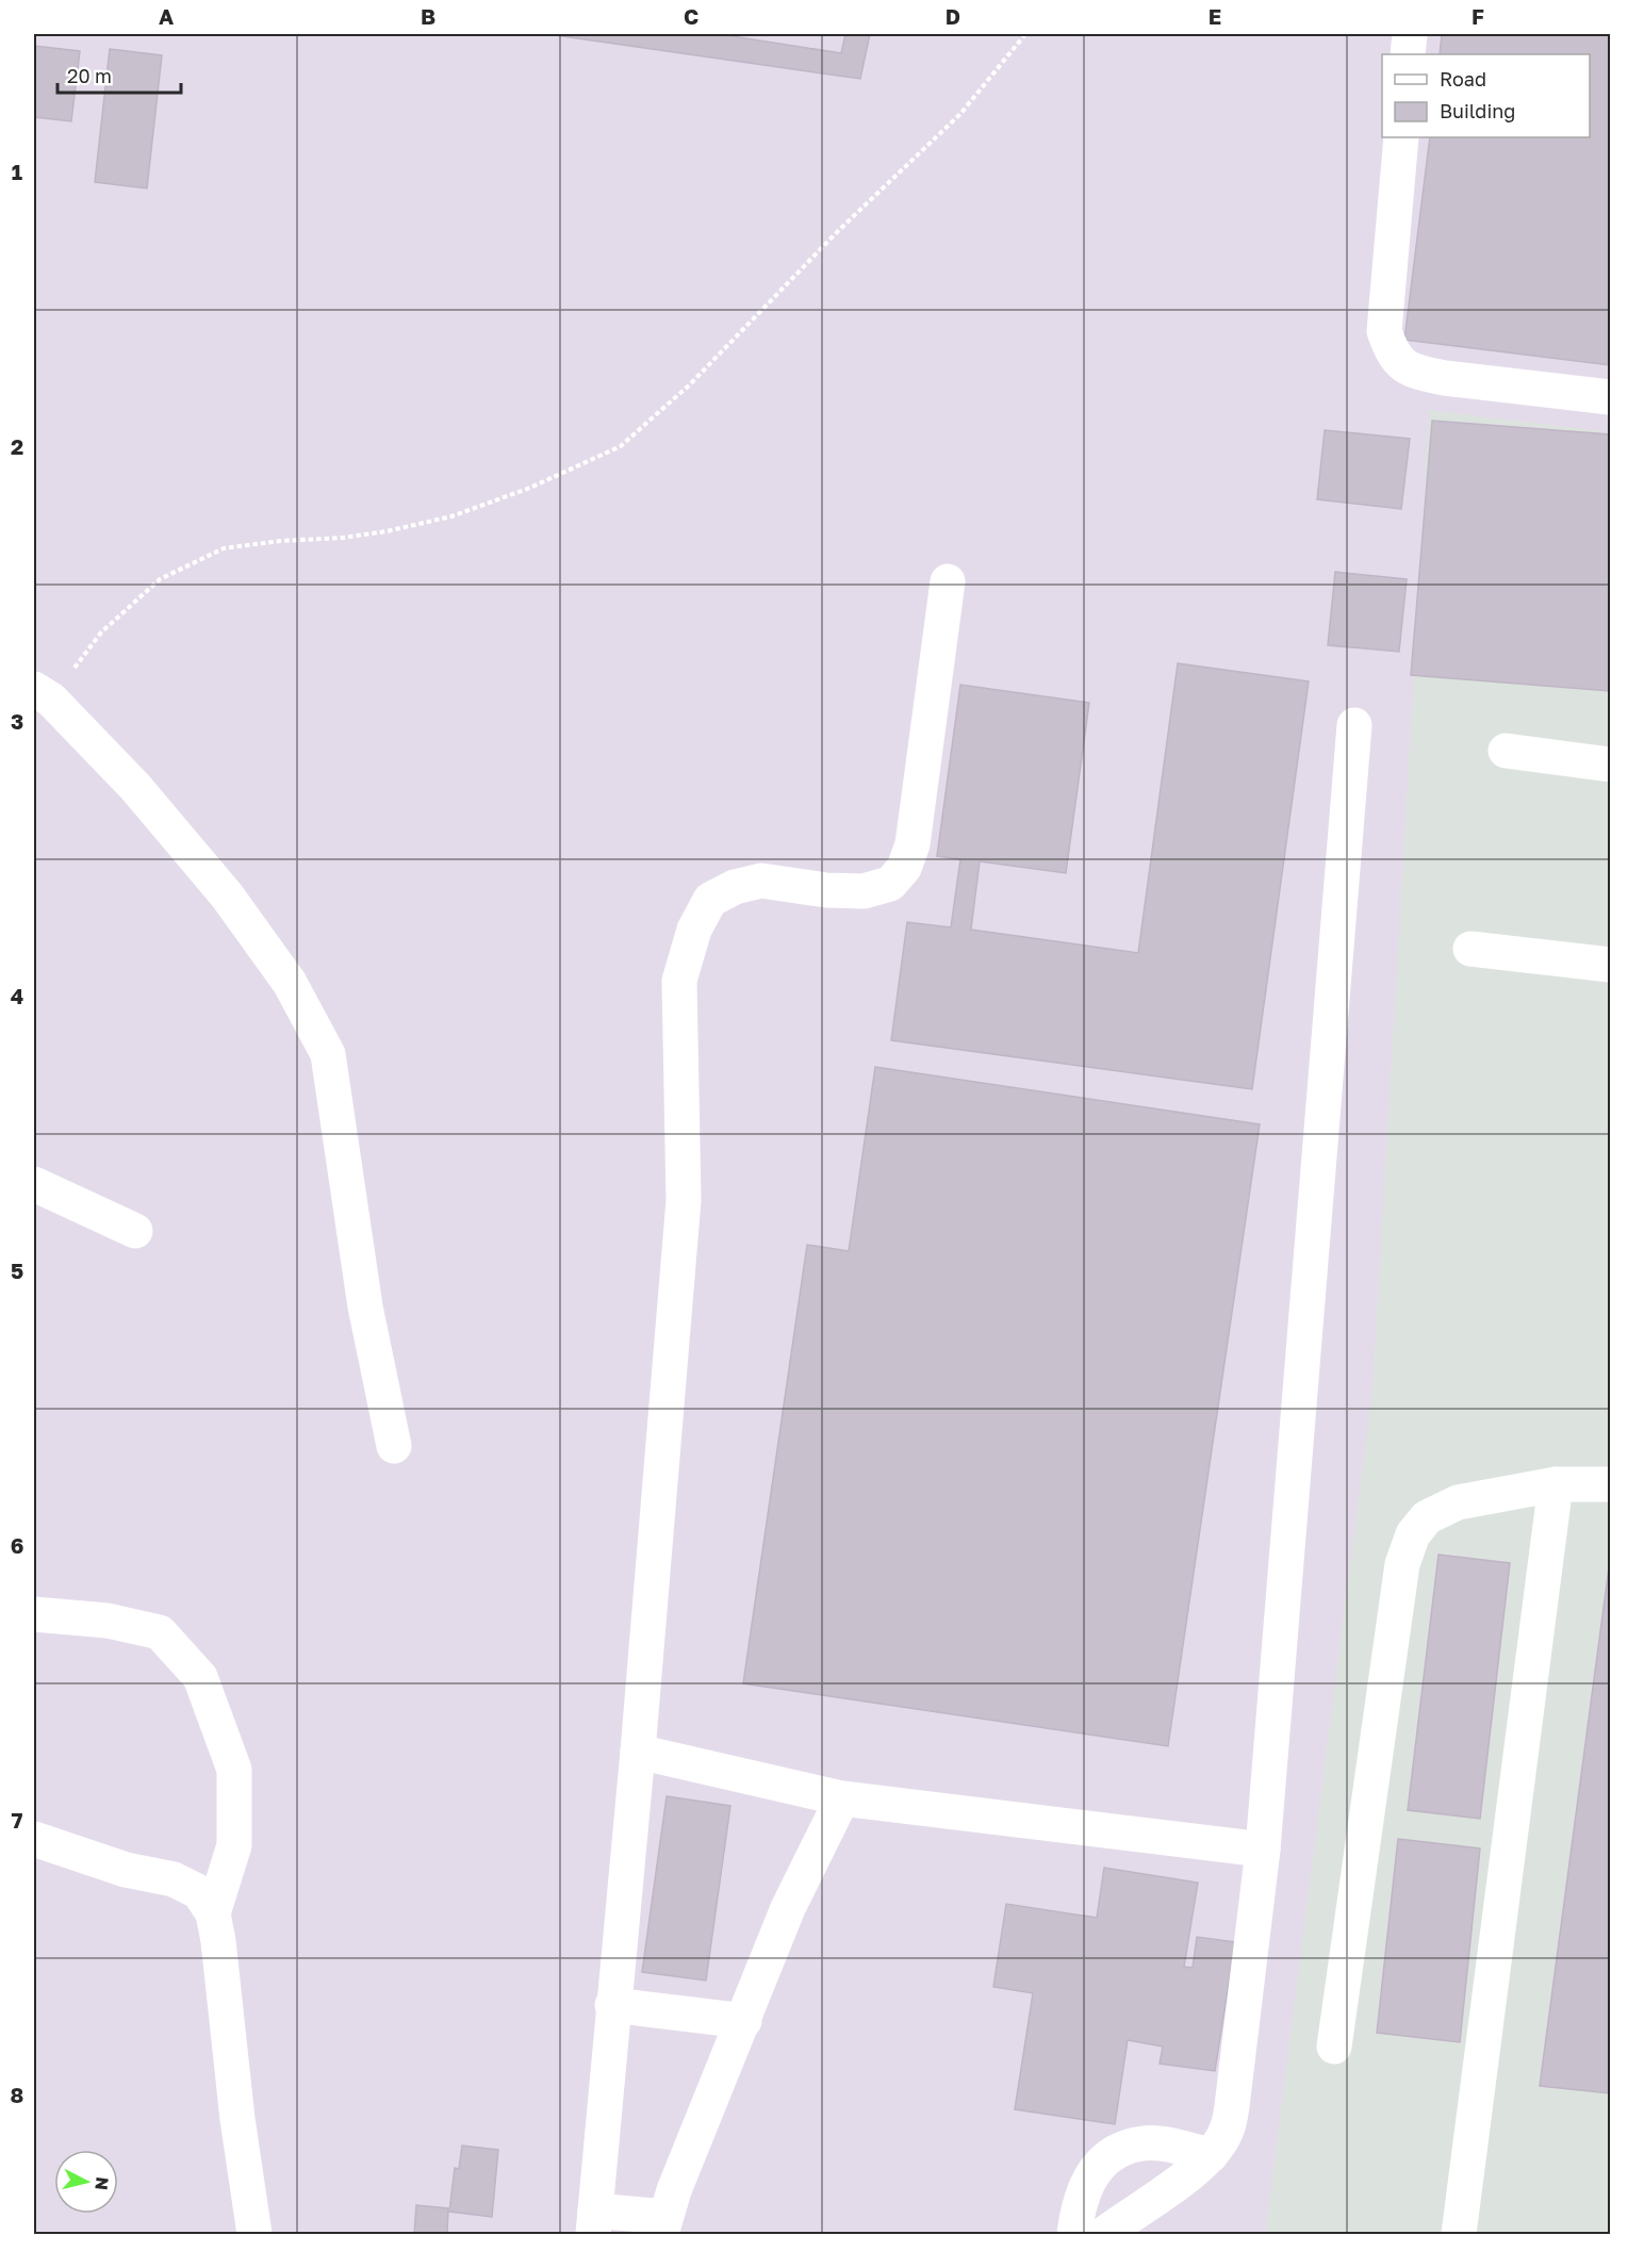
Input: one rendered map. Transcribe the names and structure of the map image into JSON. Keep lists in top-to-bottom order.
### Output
{
  "legend": ["Road", "Building"],
  "scale_bar": "20 m",
  "north": "right",
  "grid": {
    "columns": [
      "A",
      "B",
      "C",
      "D",
      "E",
      "F"
    ],
    "rows": [
      "1",
      "2",
      "3",
      "4",
      "5",
      "6",
      "7",
      "8"
    ]
  }
}
